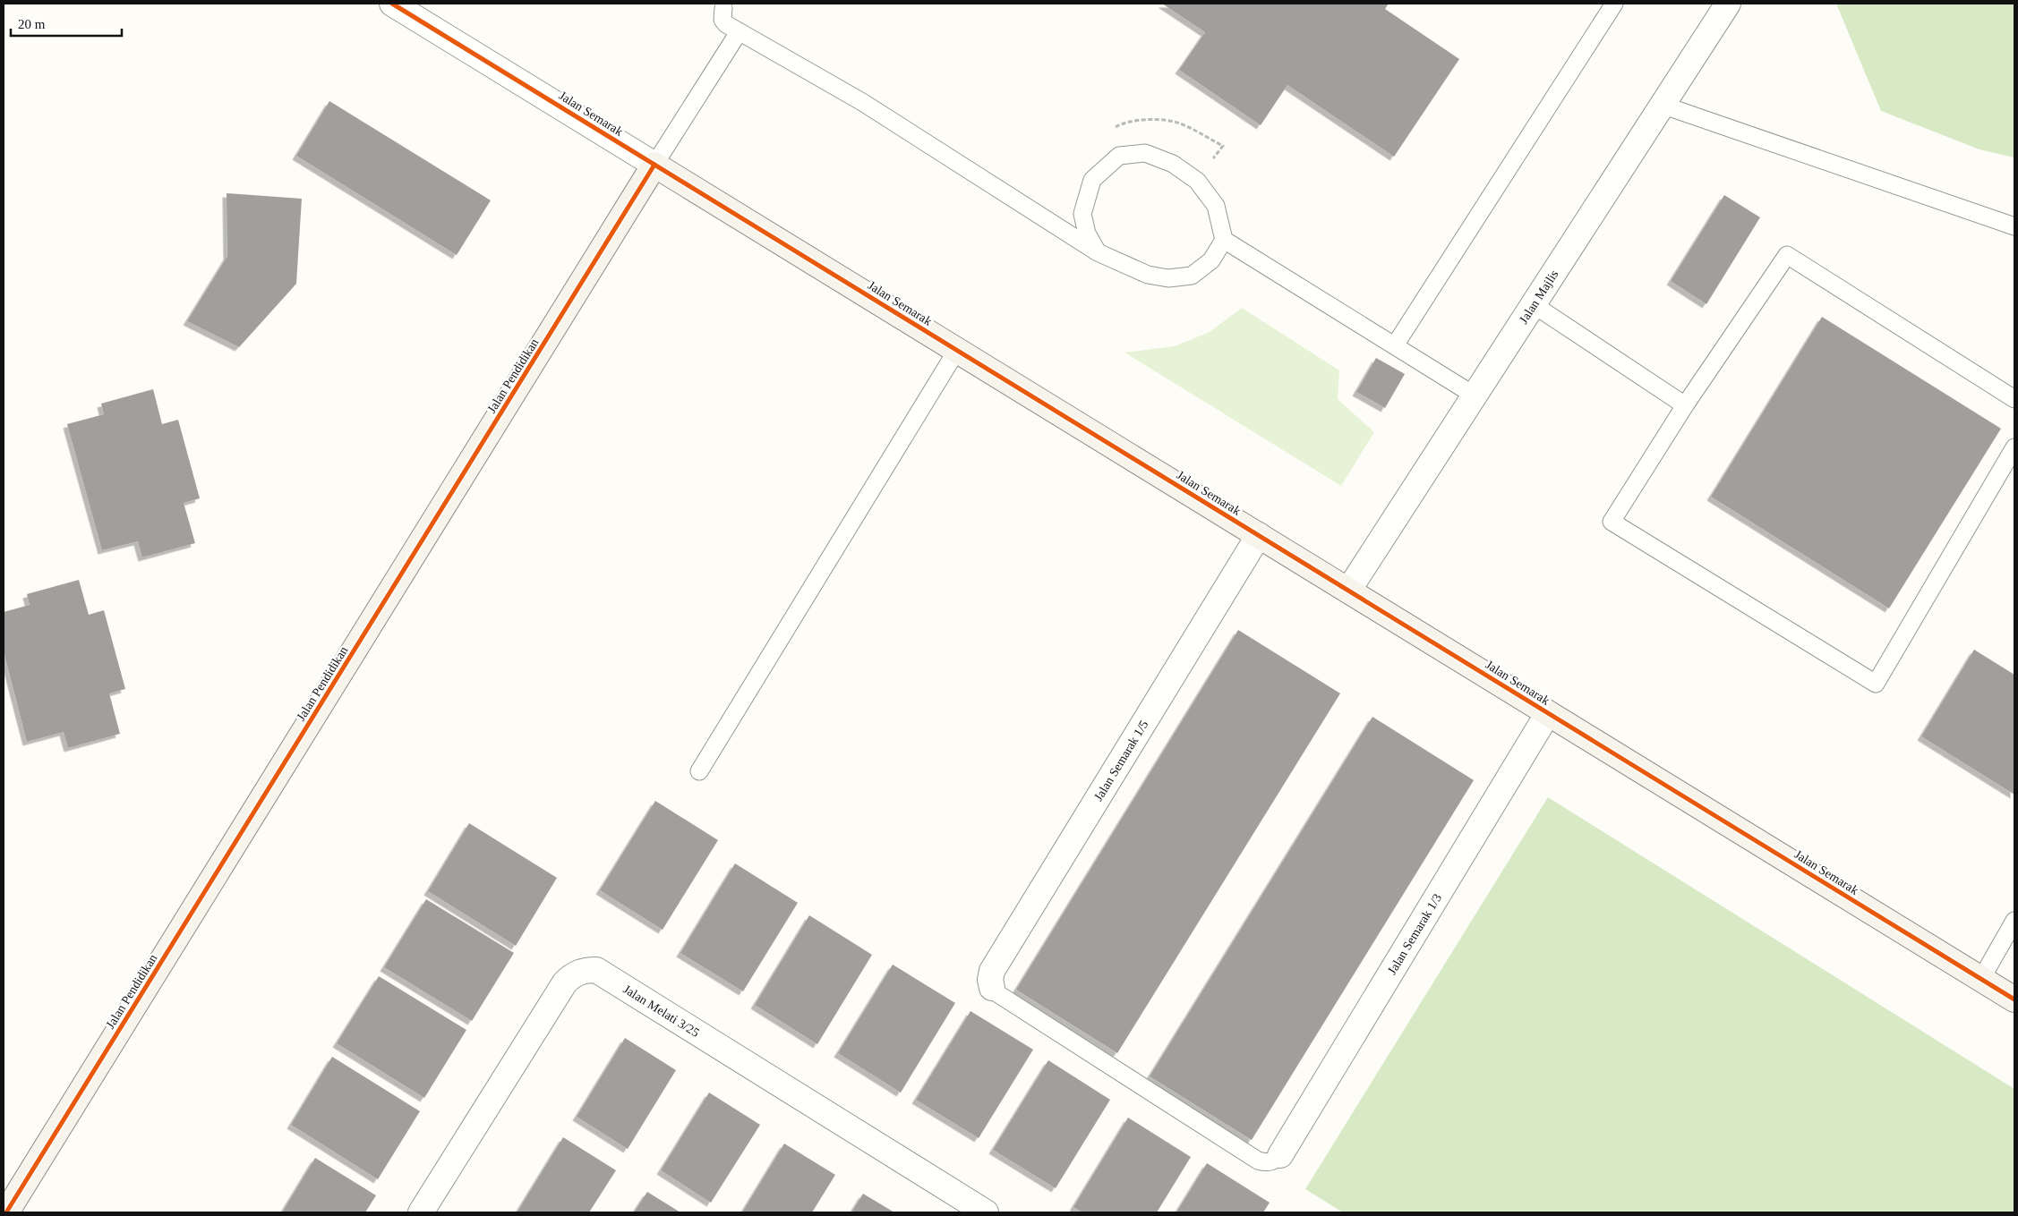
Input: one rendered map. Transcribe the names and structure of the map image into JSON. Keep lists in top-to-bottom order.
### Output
{
  "streets": {
    "street": [
      "Jalan Semarak",
      "Jalan Majlis",
      "Jalan Pendidikan",
      "Jalan Semarak 1/5",
      "Jalan Semarak 1/3",
      "Jalan Melati 3/25"
    ]
  },
  "crossings": [
    ["Jalan Semarak", "Jalan Majlis"],
    ["Jalan Semarak", "Jalan Pendidikan"],
    ["Jalan Semarak", "Jalan Semarak 1/5"],
    ["Jalan Semarak", "Jalan Semarak 1/3"]
  ],
  "scale_bar": "20 m"
}
